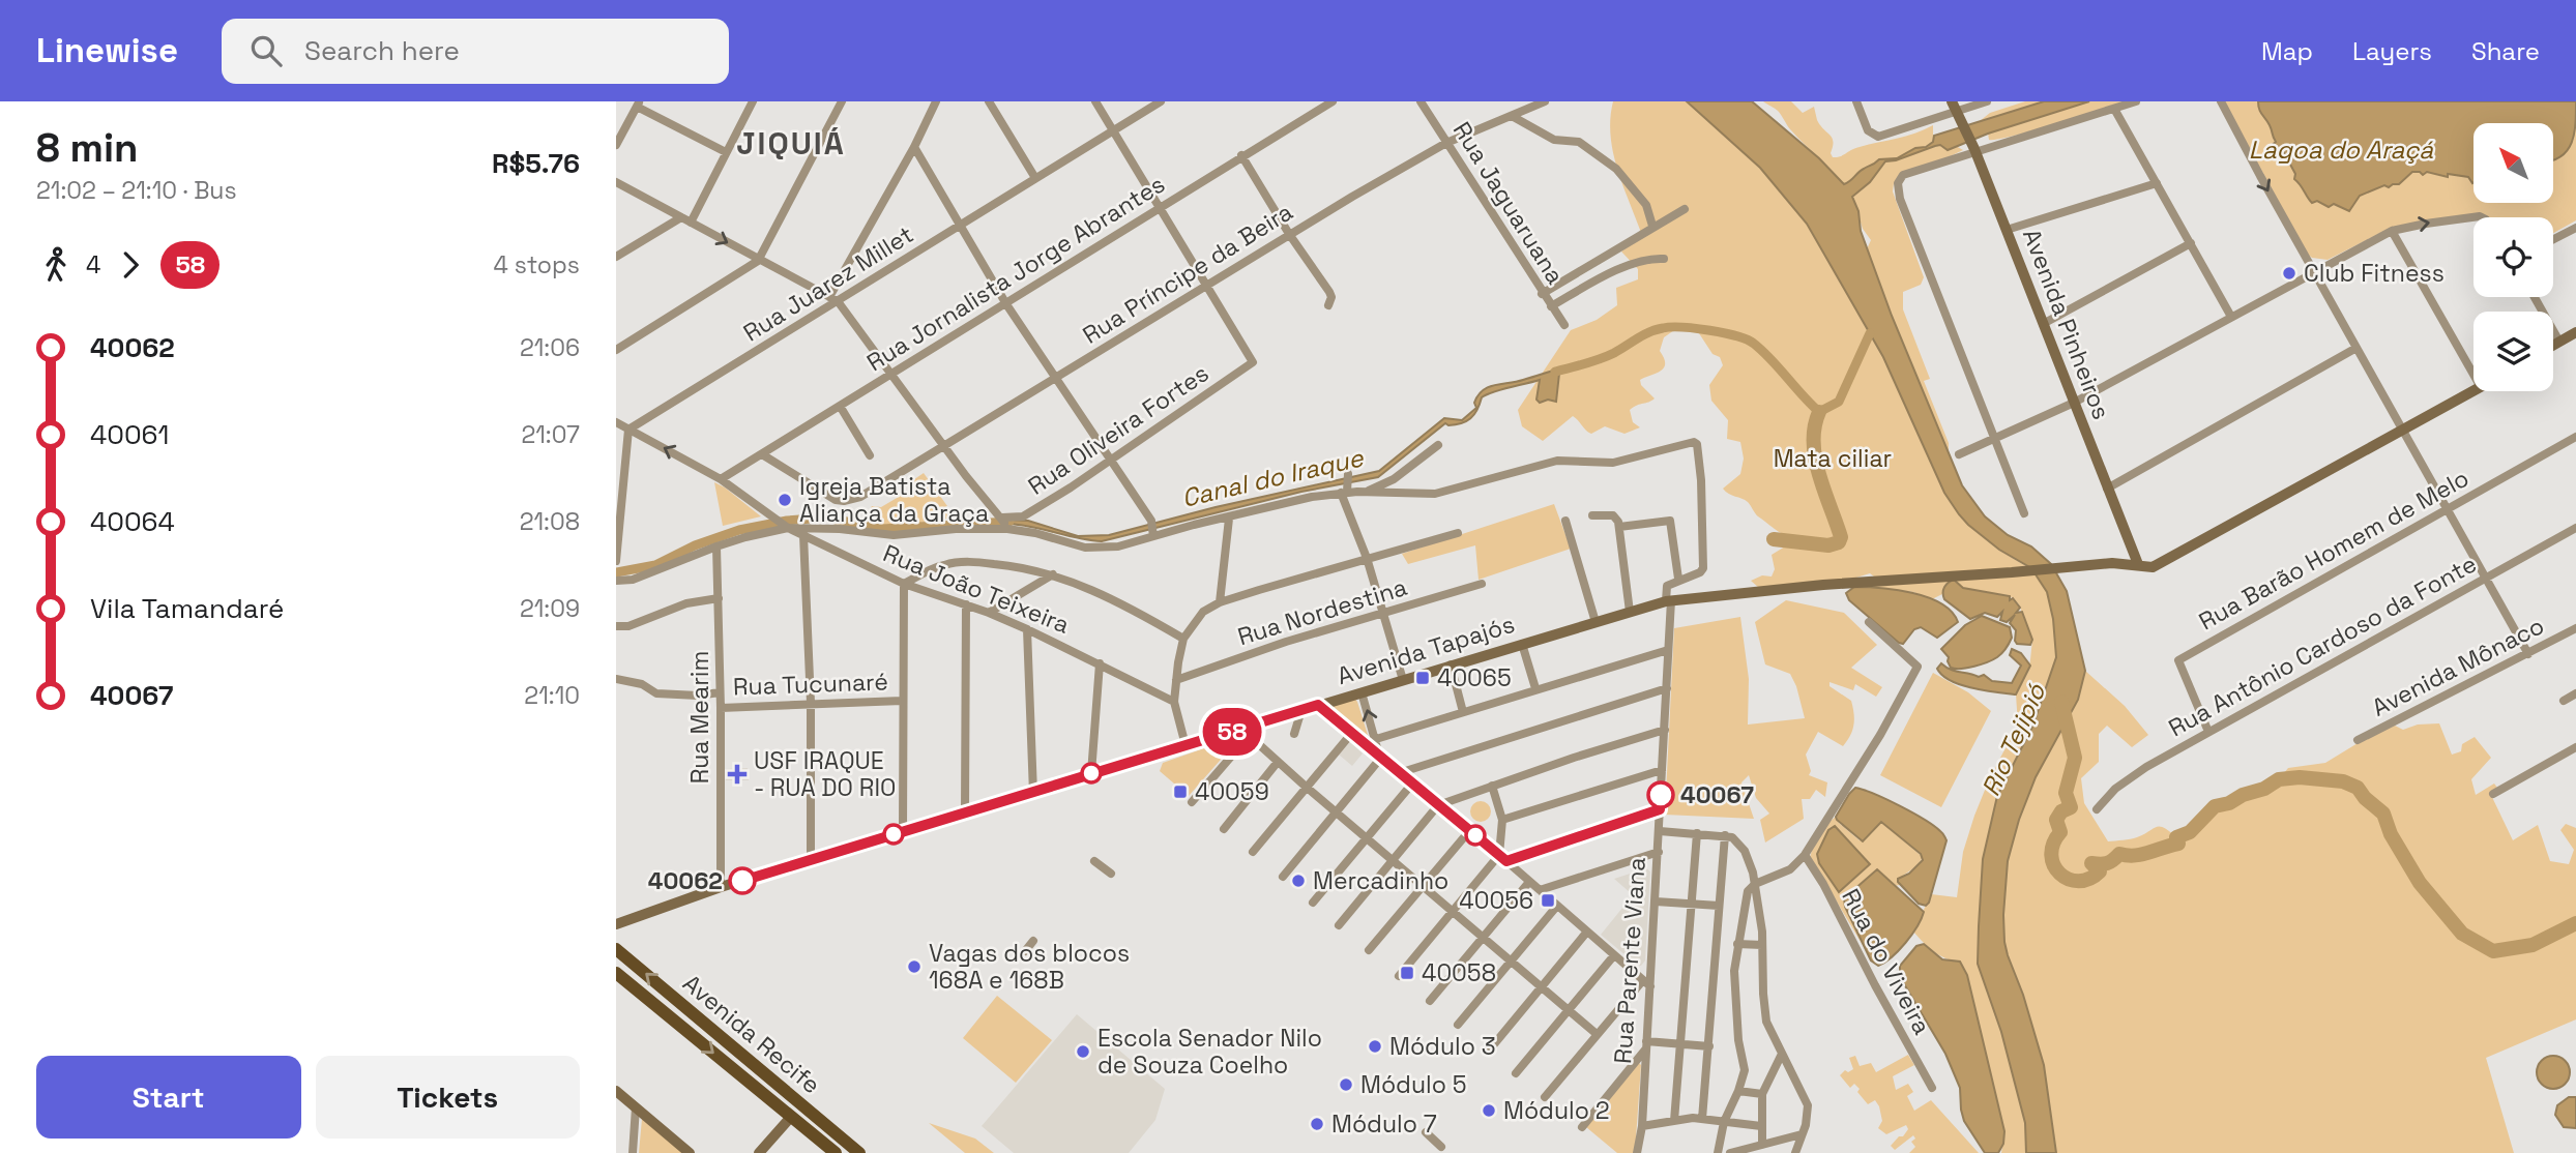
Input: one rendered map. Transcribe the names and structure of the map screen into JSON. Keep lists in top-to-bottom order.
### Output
{
  "streets": {
    "main road": ["Avenida Pinheiros", "Avenida Tapajós", "Avenida Recife"],
    "street": [
      "Rua Jaguaruana",
      "Rua Jornalista Jorge Abrantes",
      "Rua Príncipe da Beira",
      "Rua Juarez Millet",
      "Rua Oliveira Fortes",
      "Rua Barão Homem de Melo",
      "Rua João Teixeira",
      "Rua Nordestina",
      "Rua Antônio Cardoso da Fonte",
      "Avenida Mônaco",
      "Rua Tucunaré",
      "Rua Mearim",
      "Rua Parente Viana",
      "Rua do Viveira"
    ]
  },
  "crossings": [
    ["Rua Jaguaruana", "Rua Príncipe da Beira"],
    ["Rua Jornalista Jorge Abrantes", "Rua Príncipe da Beira"],
    ["Rua Jornalista Jorge Abrantes", "Rua João Teixeira"],
    ["Rua Príncipe da Beira", "Rua Oliveira Fortes"],
    ["Rua Juarez Millet", "Rua João Teixeira"],
    ["Avenida Pinheiros", "Avenida Tapajós"],
    ["Rua Barão Homem de Melo", "Rua Antônio Cardoso da Fonte"],
    ["Avenida Tapajós", "Rua Mearim"],
    ["Avenida Tapajós", "Rua Parente Viana"],
    ["Rua Tucunaré", "Rua Mearim"]
  ],
  "districts": ["JIQUIÁ"],
  "water": ["Lagoa do Araçá", "Canal do Iraque", "Rio Tejipió"],
  "parks": ["Mata ciliar"],
  "places": {
    "other": [
      "Club Fitness",
      "Igreja Batista Aliança da Graça",
      "40067",
      "40062",
      "Mercadinho",
      "Vagas dos blocos 168A e 168B",
      "Módulo 3",
      "Escola Senador Nilo de Souza Coelho",
      "Módulo 5",
      "Módulo 2",
      "Módulo 7"
    ],
    "transit": [
      "40065",
      "40059",
      "40056",
      "40058"
    ],
    "health": ["USF IRAQUE - RUA DO RIO"]
  },
  "lines": ["bus line 58"],
  "north": "top left",
  "page": {
    "header": "Linewise",
    "search": "Search here",
    "nav": ["Map", "Layers", "Share"],
    "heading": ["8 min", "21:02 – 21:10 · Bus", "R$5.76"],
    "on_map": "58",
    "legs": ["4", "58", "4 stops"],
    "list": [
      {
        "name": "40062",
        "value": "21:06"
      },
      {
        "name": "40061",
        "value": "21:07"
      },
      {
        "name": "40064",
        "value": "21:08"
      },
      {
        "name": "Vila Tamandaré",
        "value": "21:09"
      },
      {
        "name": "40067",
        "value": "21:10"
      }
    ],
    "buttons": ["Start", "Tickets"]
  }
}
